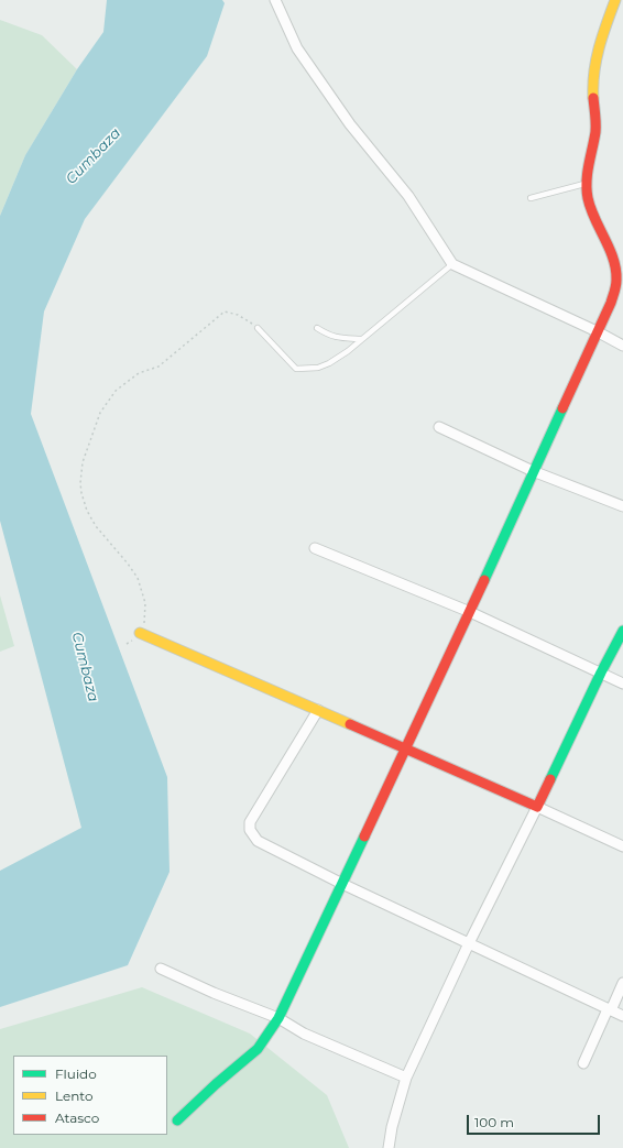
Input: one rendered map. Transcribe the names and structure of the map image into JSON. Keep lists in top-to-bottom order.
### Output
{
  "water": ["Cumbaza"],
  "legend": ["Fluido", "Lento", "Atasco"],
  "scale_bar": "100 m"
}
